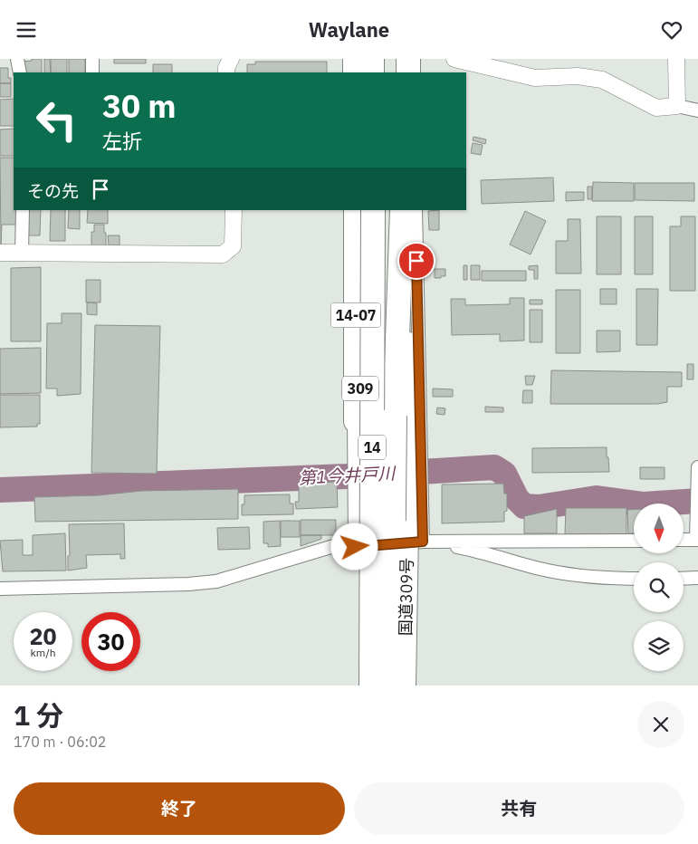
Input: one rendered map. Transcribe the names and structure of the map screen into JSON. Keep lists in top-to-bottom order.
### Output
{
  "streets": {
    "highway": [
      "14-07",
      "309",
      "14",
      "国道309号"
    ]
  },
  "crossings": [
    ["14-07", "14"]
  ],
  "water": ["第1今井戸川"],
  "north": "bottom",
  "page": {
    "header": "Waylane",
    "turn": ["30 m", "左折"],
    "then": "その先",
    "speed": "20 km/h",
    "limit": "30",
    "heading": ["1 分", "170 m · 06:02"],
    "buttons": ["終了", "共有"]
  }
}
